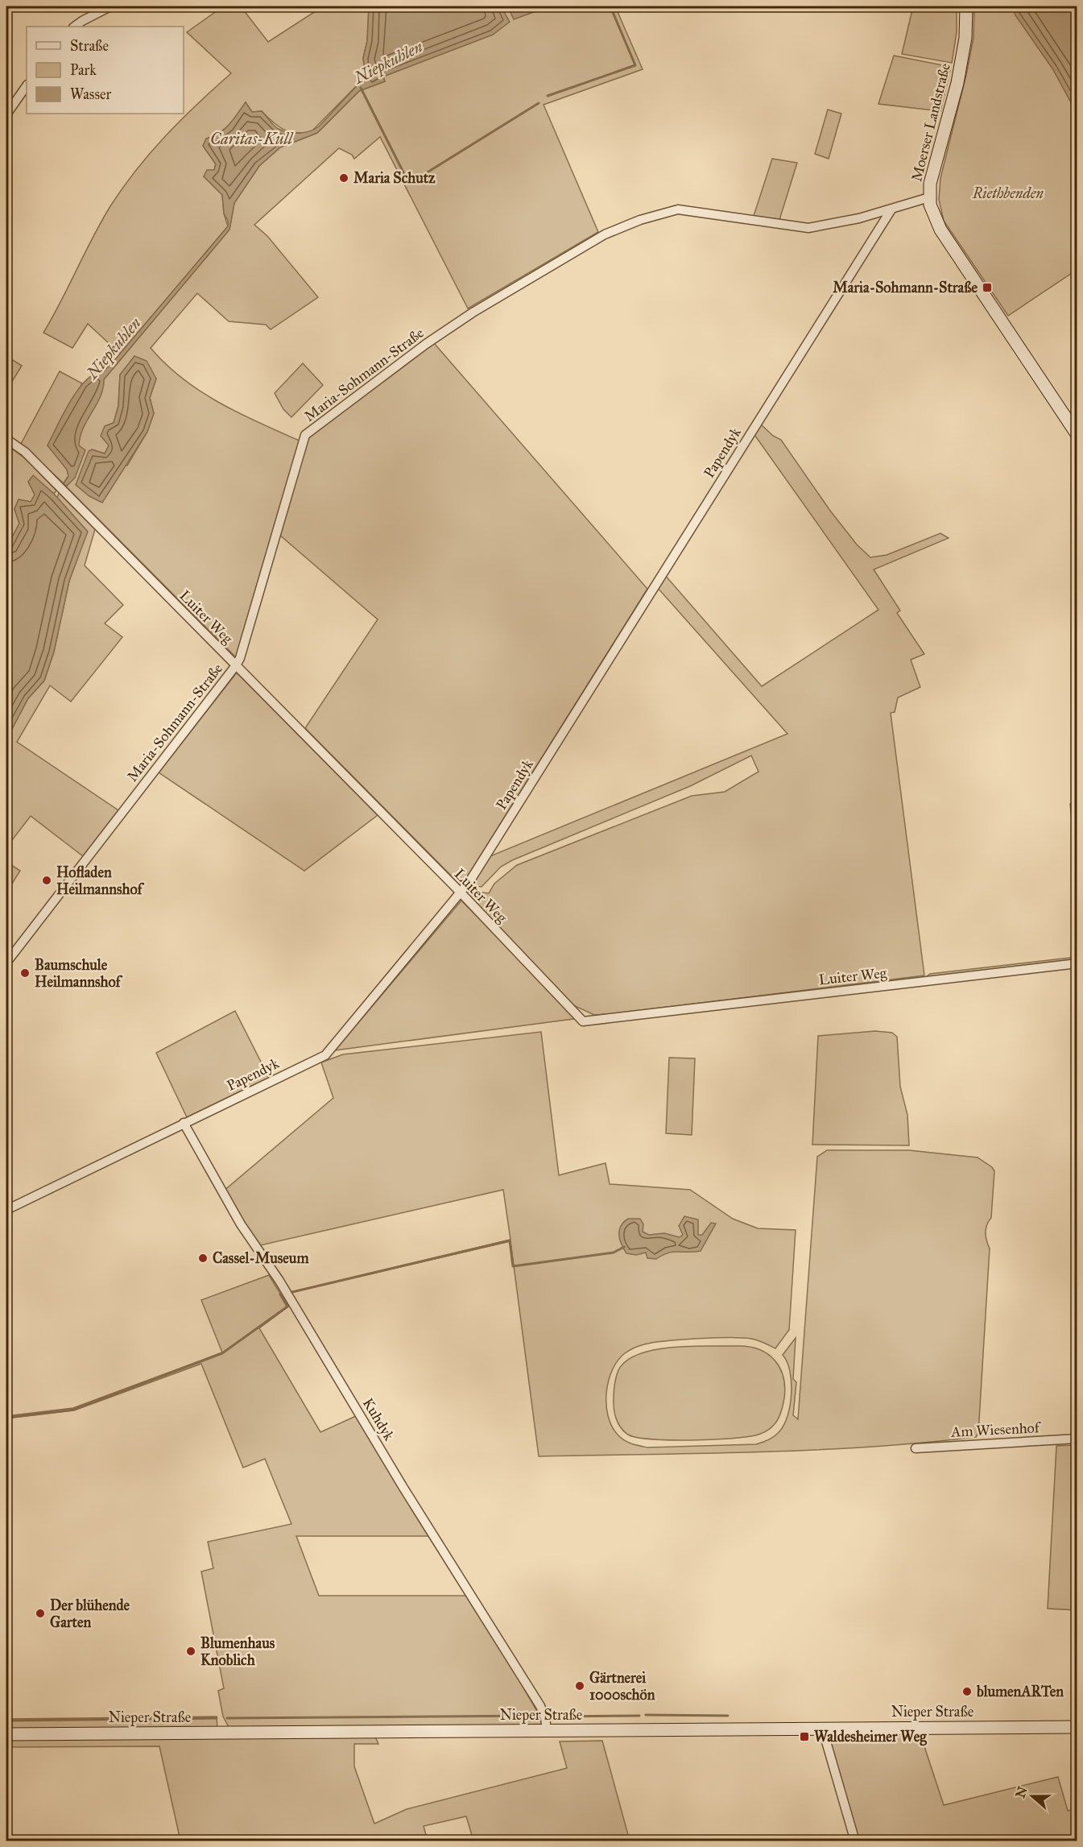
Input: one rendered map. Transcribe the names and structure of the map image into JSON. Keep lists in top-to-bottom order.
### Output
{
  "streets": {
    "main road": ["Moerser Landstraße", "Nieper Straße"],
    "street": [
      "Maria-Sohmann-Straße",
      "Papendyk",
      "Luiter Weg",
      "Kuhdyk",
      "Am Wiesenhof"
    ]
  },
  "crossings": [
    ["Moerser Landstraße", "Maria-Sohmann-Straße"],
    ["Maria-Sohmann-Straße", "Papendyk"],
    ["Maria-Sohmann-Straße", "Luiter Weg"],
    ["Papendyk", "Luiter Weg"],
    ["Papendyk", "Kuhdyk"],
    ["Kuhdyk", "Nieper Straße"]
  ],
  "water": ["Niepkuhlen", "Caritas-Kull"],
  "parks": ["Riethbenden"],
  "places": {
    "other": [
      "Maria Schutz",
      "Hofladen Heilmannshof",
      "Baumschule Heilmannshof",
      "Cassel-Museum",
      "Der blühende Garten",
      "Blumenhaus Knoblich",
      "Gärtnerei 1000schön",
      "blumenARTen"
    ],
    "transit": ["Maria-Sohmann-Straße", "Waldesheimer Weg"]
  },
  "legend": ["Straße", "Park", "Wasser"],
  "north": "left"
}
